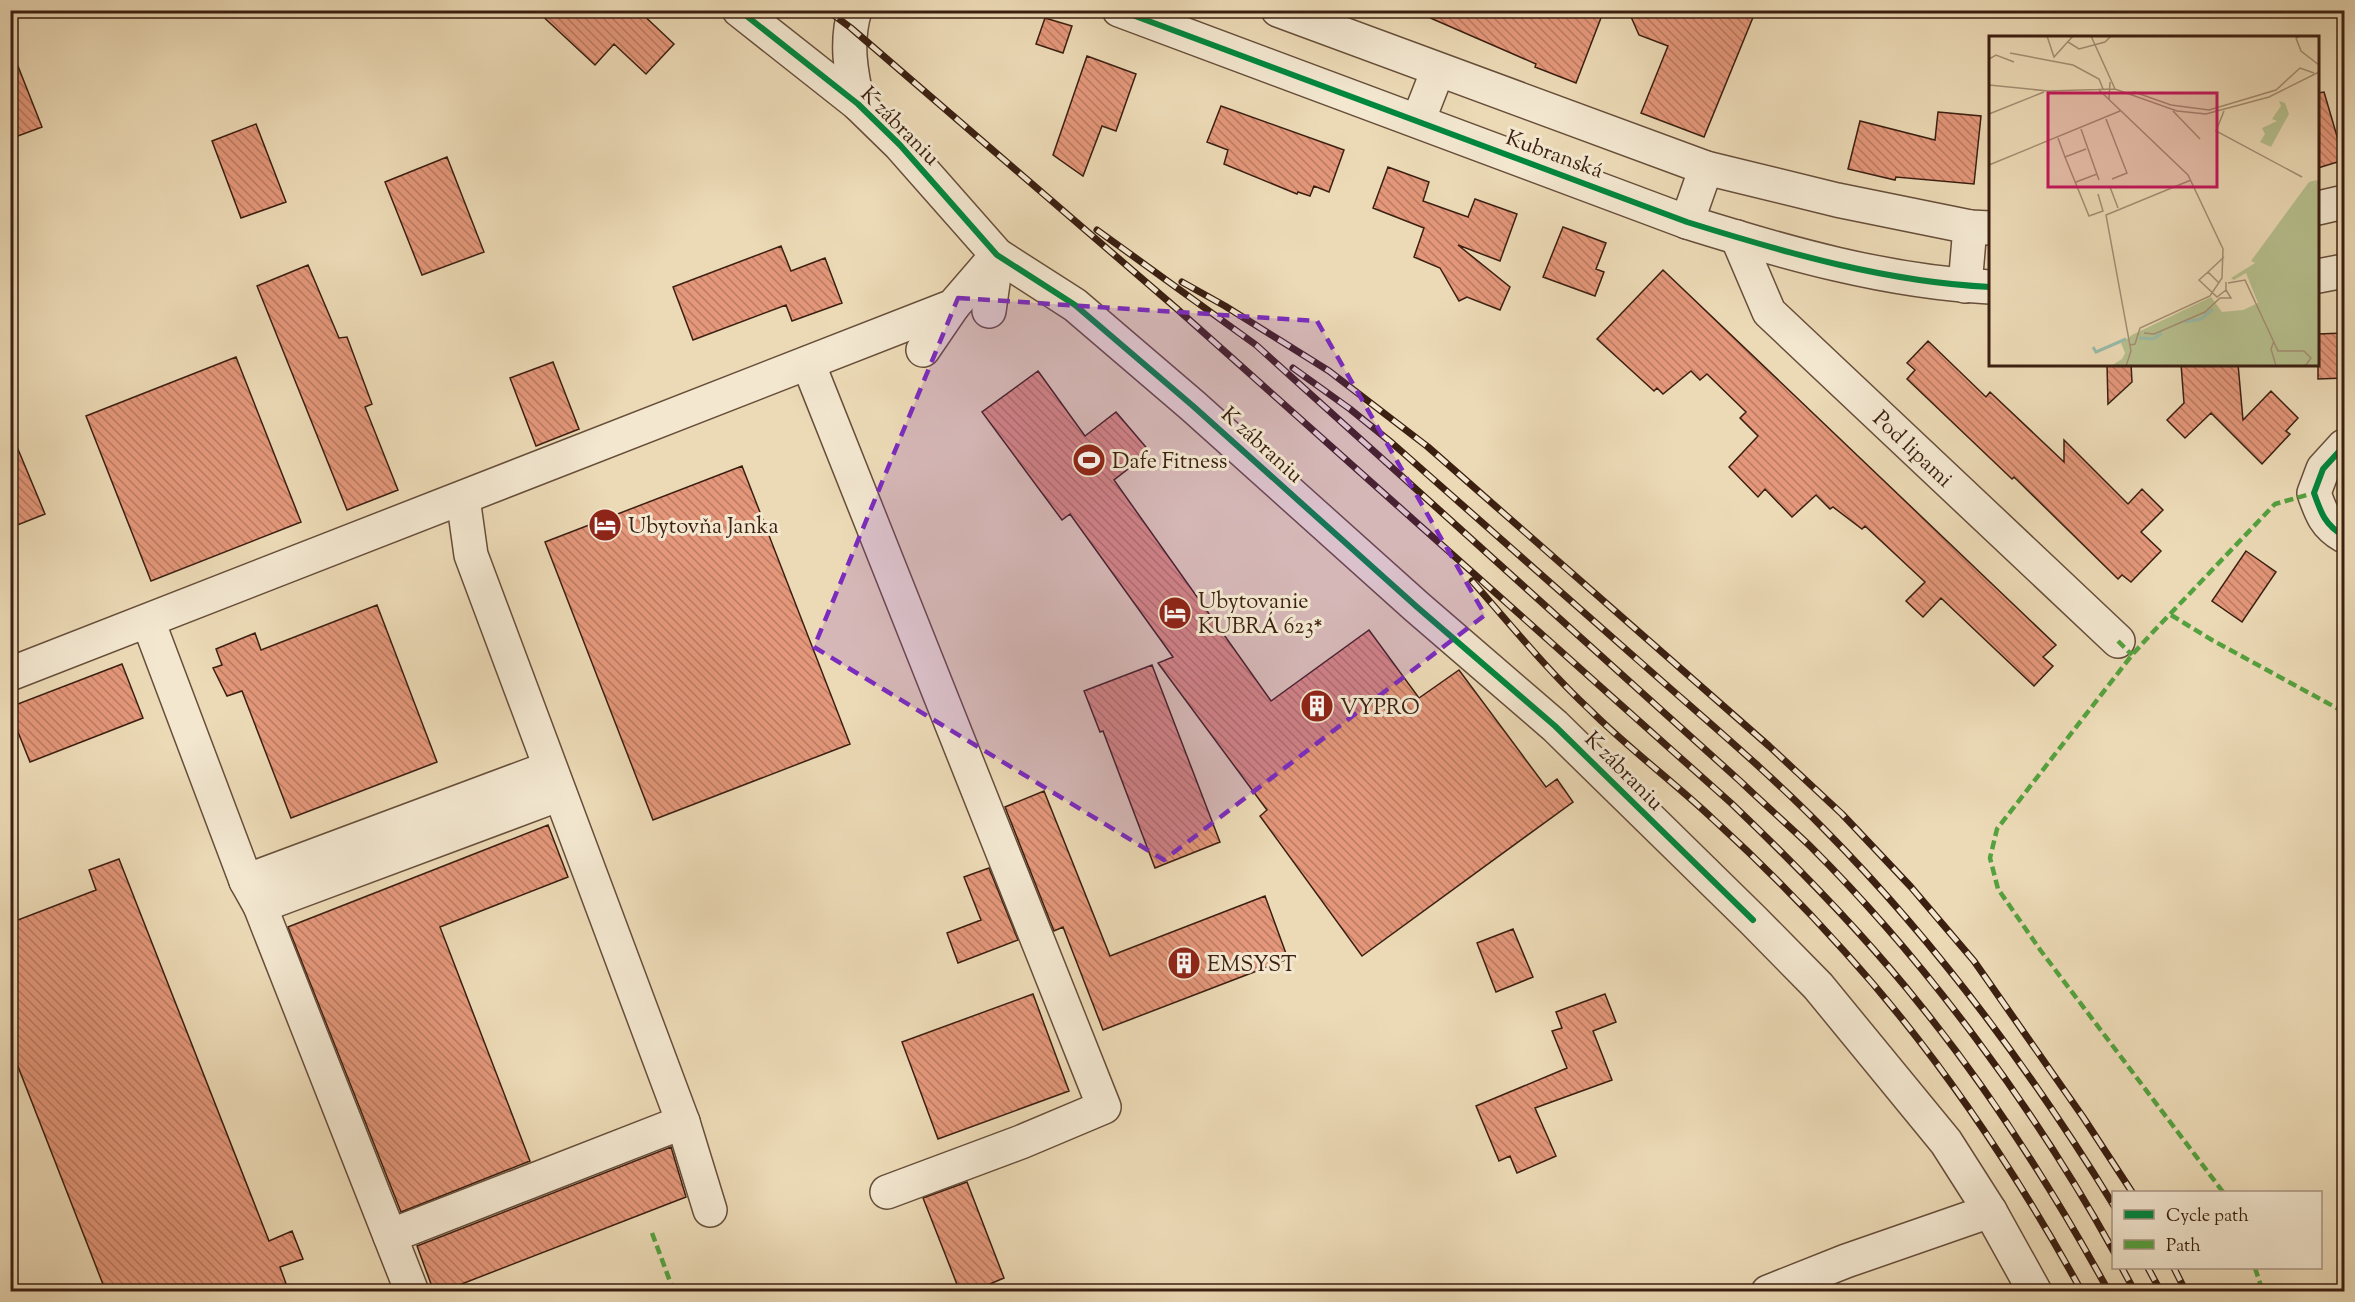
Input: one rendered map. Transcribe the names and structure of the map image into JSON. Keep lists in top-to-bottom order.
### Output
{
  "streets": {
    "street": ["K zábraniu", "Kubranská", "Pod lipami"]
  },
  "crossings": [
    ["Kubranská", "Pod lipami"]
  ],
  "places": {
    "sports": ["Dafe Fitness"],
    "hotel": ["Ubytovňa Janka", "Ubytovanie KUBRÁ 623*"],
    "building": ["VYPRO", "EMSYST"]
  },
  "legend": ["Cycle path", "Path"]
}
